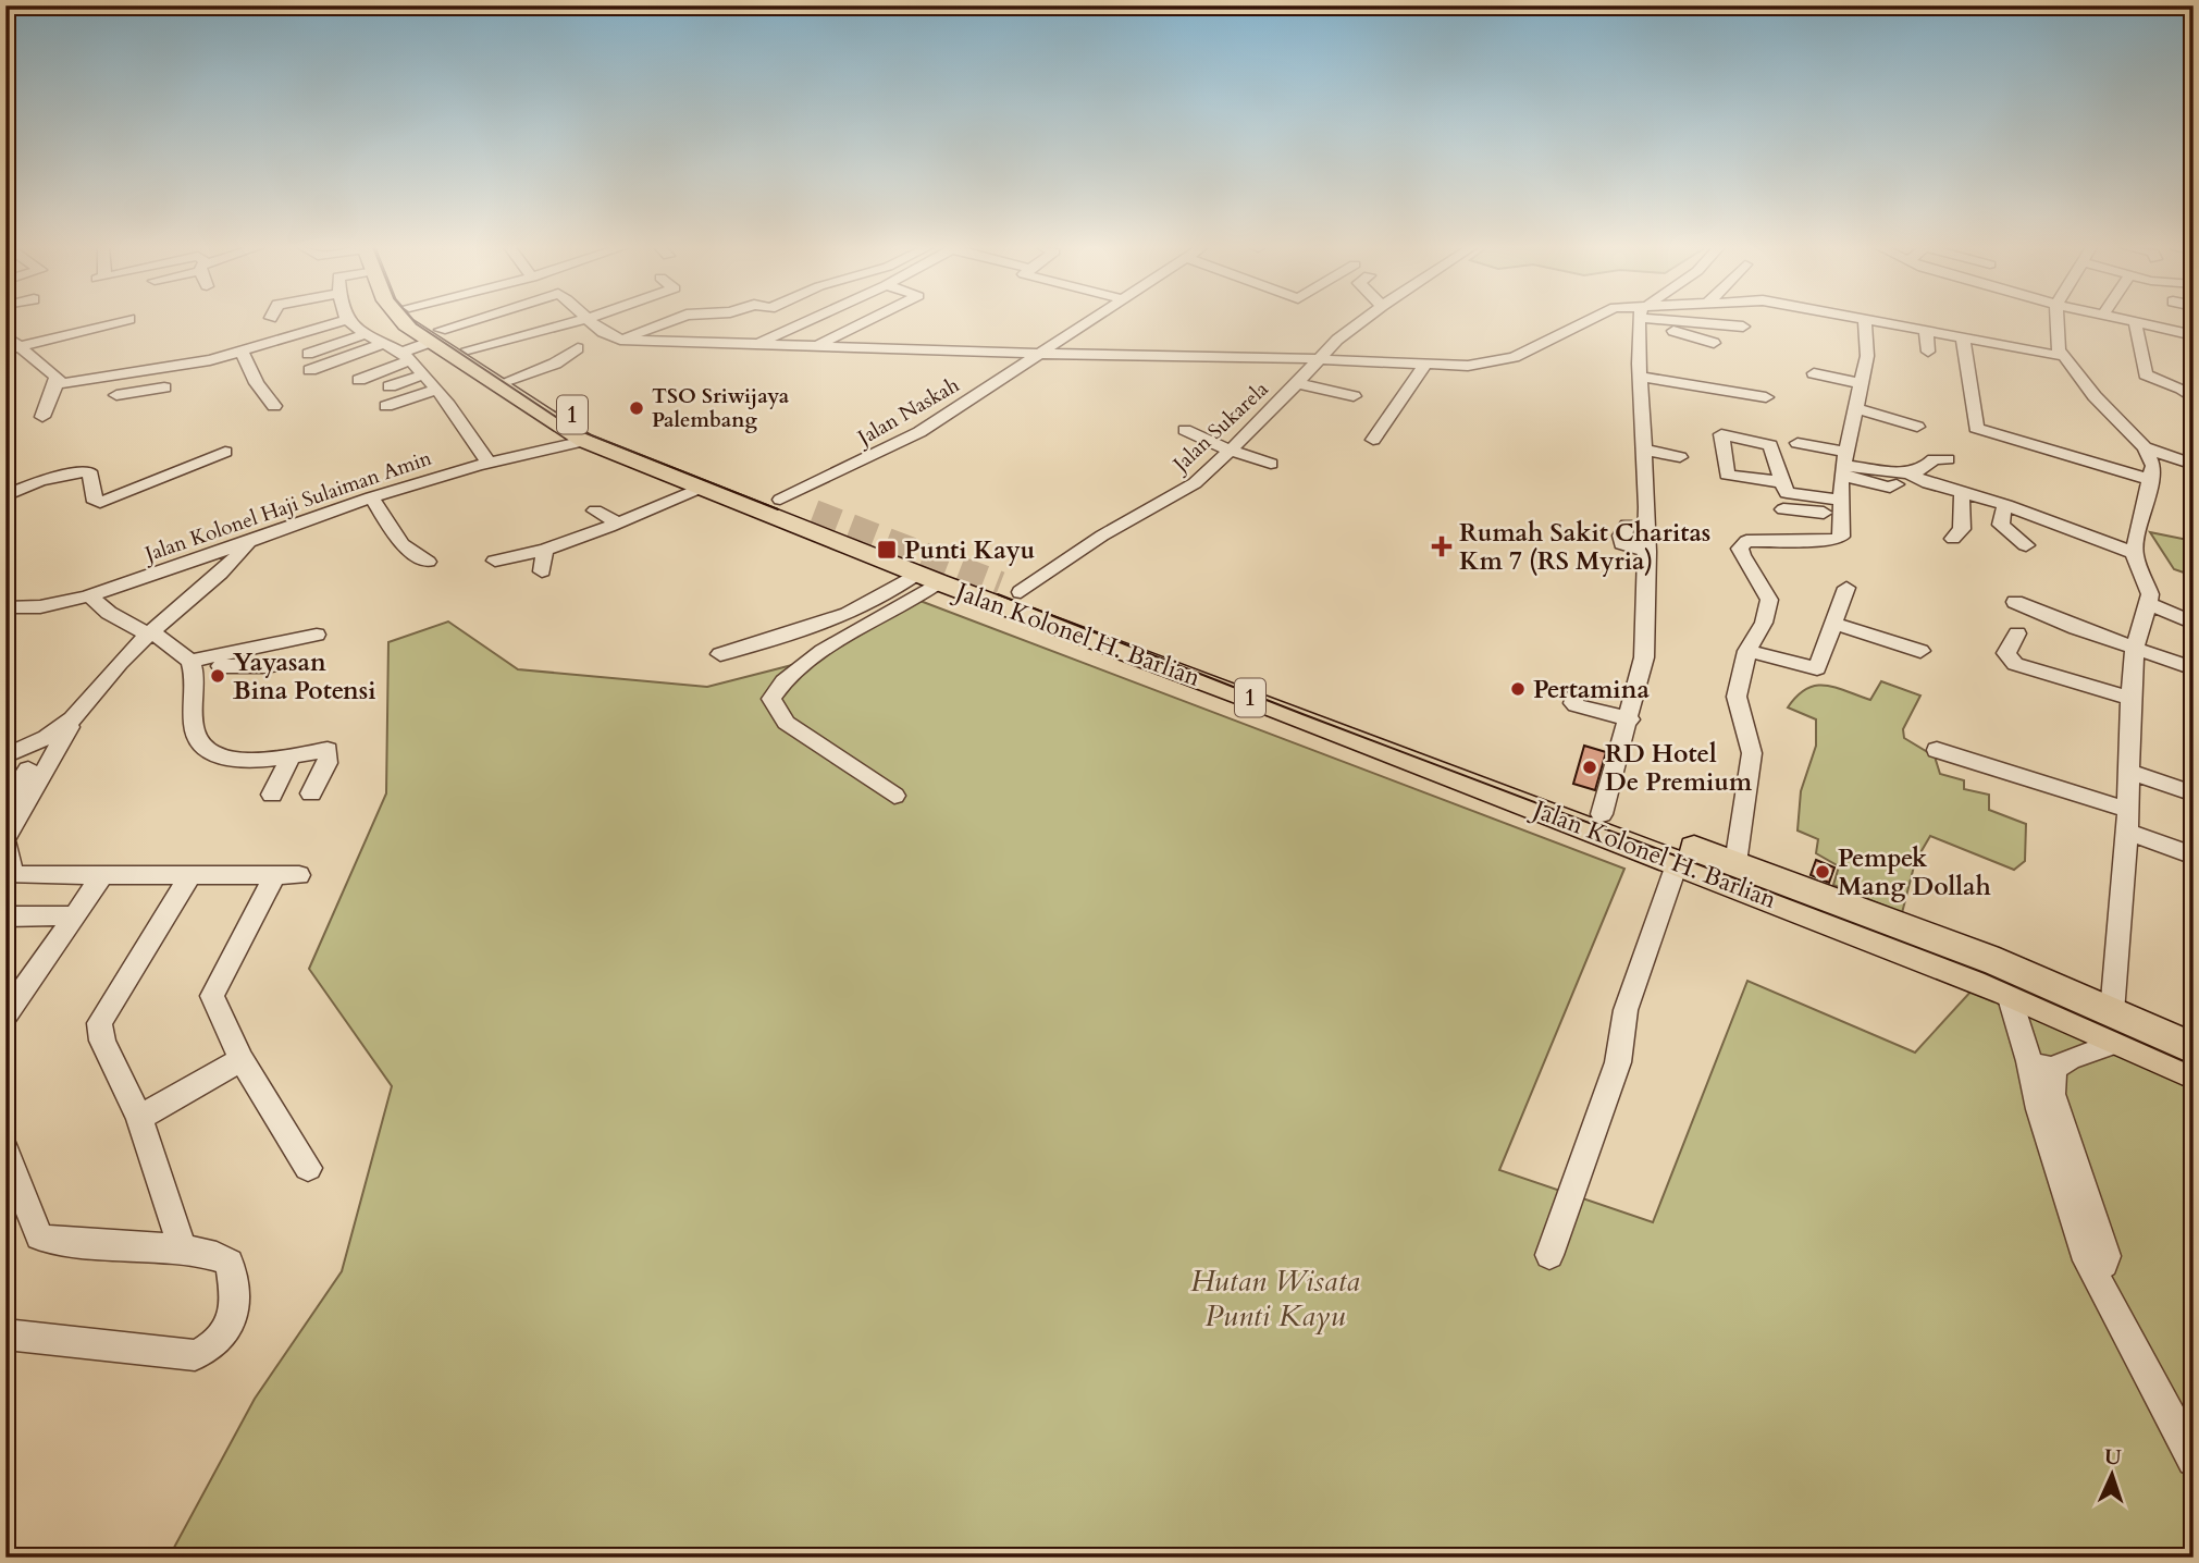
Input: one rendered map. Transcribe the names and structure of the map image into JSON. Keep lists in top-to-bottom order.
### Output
{
  "streets": {
    "highway": ["1", "Jalan Kolonel H. Barlian"],
    "street": ["Jalan Naskah", "Jalan Sukarela", "Jalan Kolonel Haji Sulaiman Amin"]
  },
  "crossings": [
    ["Jalan Naskah", "1"],
    ["1", "Jalan Kolonel H. Barlian"],
    ["Jalan Sukarela", "Jalan Kolonel H. Barlian"],
    ["Jalan Kolonel Haji Sulaiman Amin", "Jalan Kolonel H. Barlian"]
  ],
  "parks": ["Hutan Wisata Punti Kayu"],
  "places": {
    "other": [
      "TSO Sriwijaya Palembang",
      "Yayasan Bina Potensi",
      "Pertamina",
      "RD Hotel De Premium",
      "Pempek Mang Dollah"
    ],
    "health": ["Rumah Sakit Charitas Km 7 (RS Myria)"],
    "transit": ["Punti Kayu"]
  },
  "north": "top"
}
